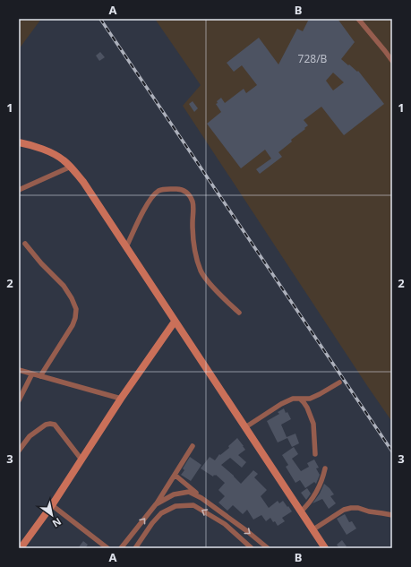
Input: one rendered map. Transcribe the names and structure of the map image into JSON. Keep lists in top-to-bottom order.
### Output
{
  "house_numbers": ["728/B"],
  "north": "bottom right",
  "grid": {
    "columns": ["A", "B"],
    "rows": ["1", "2", "3"]
  }
}
